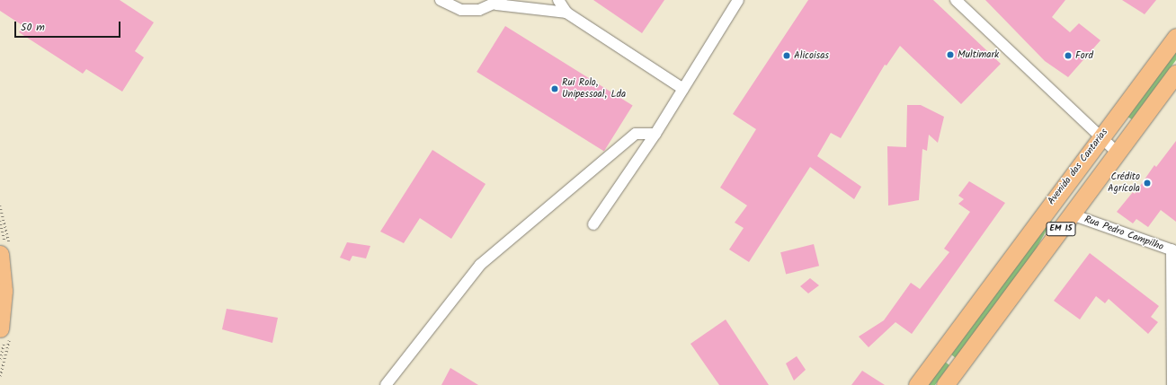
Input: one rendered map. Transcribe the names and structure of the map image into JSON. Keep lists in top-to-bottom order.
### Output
{
  "streets": {
    "main road": ["Avenida das Cantarias", "EM 15"],
    "street": ["Rua Pedro Campilho"]
  },
  "crossings": [
    ["EM 15", "Rua Pedro Campilho"]
  ],
  "places": [
    "Multimark",
    "Alicoisas",
    "Ford",
    "Rui Rolo, Unipessoal, Lda",
    "Crédito Agrícola"
  ],
  "scale_bar": "50 m"
}
